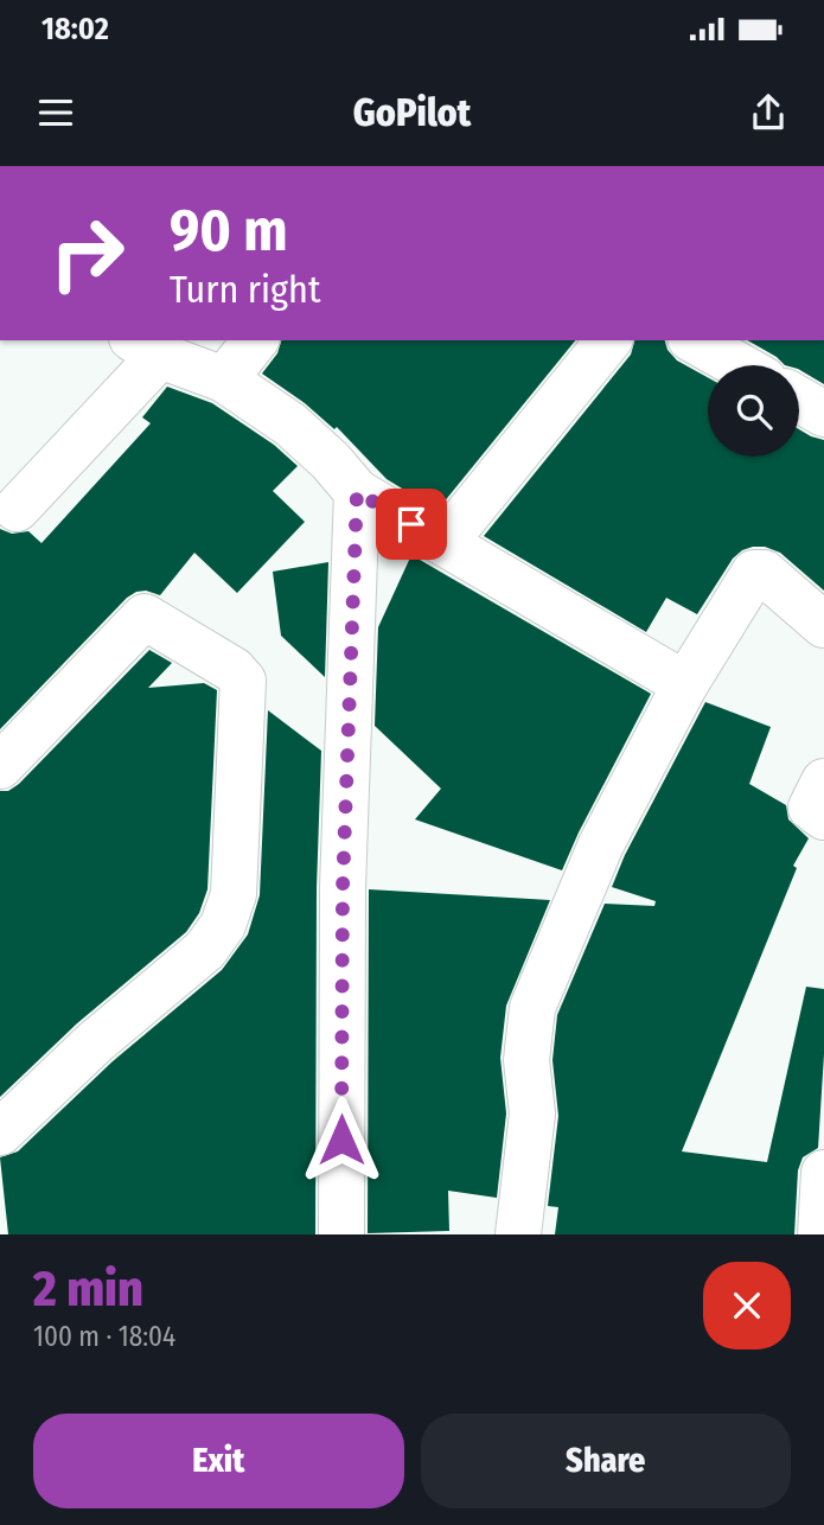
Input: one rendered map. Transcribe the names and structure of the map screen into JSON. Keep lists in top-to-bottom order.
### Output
{
  "page": {
    "status": "18:02",
    "header": "GoPilot",
    "turn": ["90 m", "Turn right"],
    "heading": ["2 min", "100 m · 18:04"],
    "buttons": ["Exit", "Share"]
  }
}
